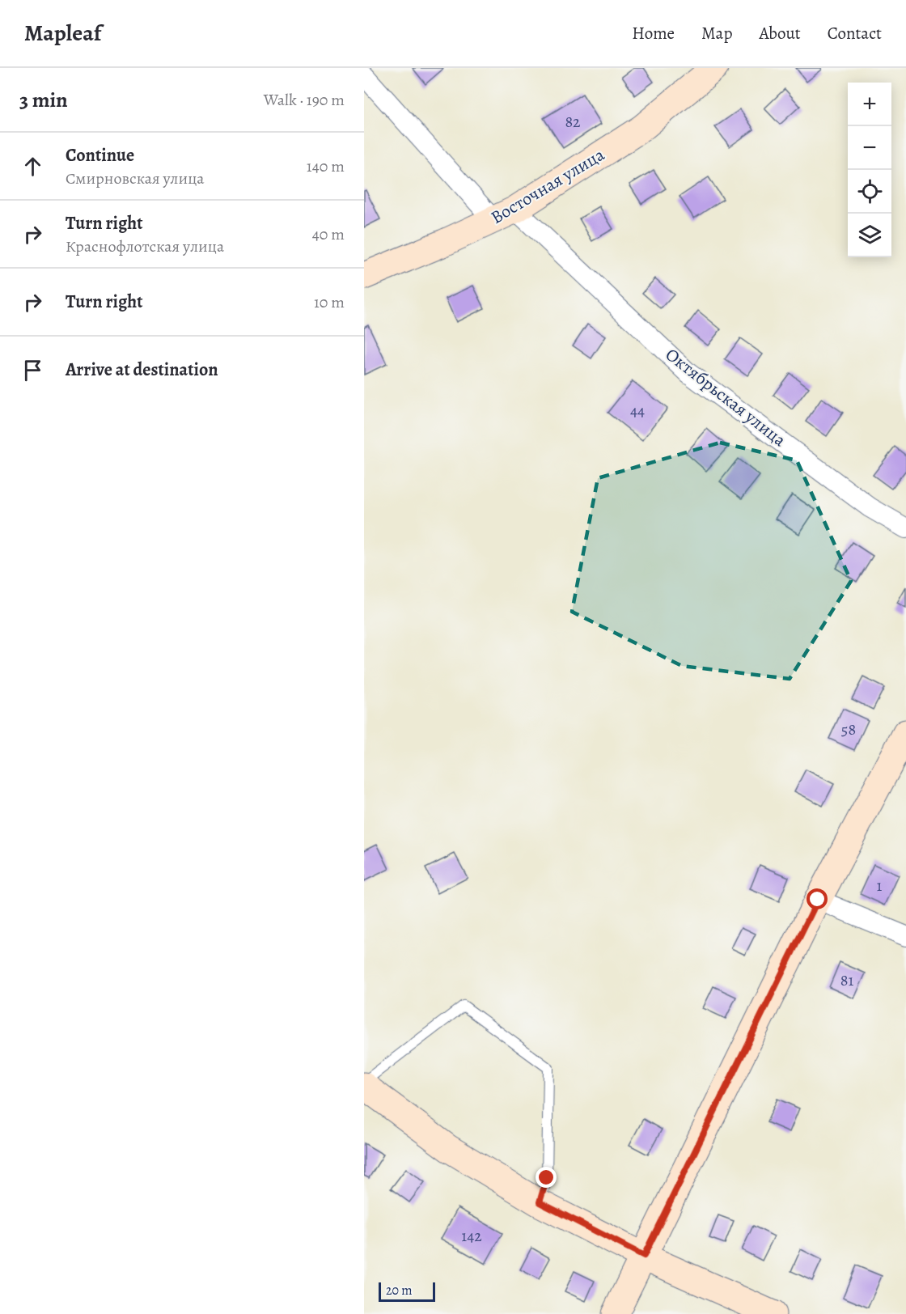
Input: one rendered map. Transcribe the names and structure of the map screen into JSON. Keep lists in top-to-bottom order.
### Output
{
  "streets": {
    "street": ["Восточная улица", "Октябрьская улица"]
  },
  "crossings": [
    ["Восточная улица", "Октябрьская улица"]
  ],
  "house_numbers": [
    "82",
    "44",
    "58",
    "1",
    "81",
    "142"
  ],
  "scale_bar": "20 m",
  "page": {
    "header": "Mapleaf",
    "nav": [
      "Home",
      "Map",
      "About",
      "Contact"
    ],
    "heading": ["3 min", "Walk · 190 m"],
    "map_buttons": ["+", "−"],
    "list": [
      ["Continue", "Смирновская улица", "140 m"],
      ["Turn right", "Краснофлотская улица", "40 m"],
      ["Turn right", "10 m"],
      "Arrive at destination"
    ],
    "scale": "20 m"
  }
}
